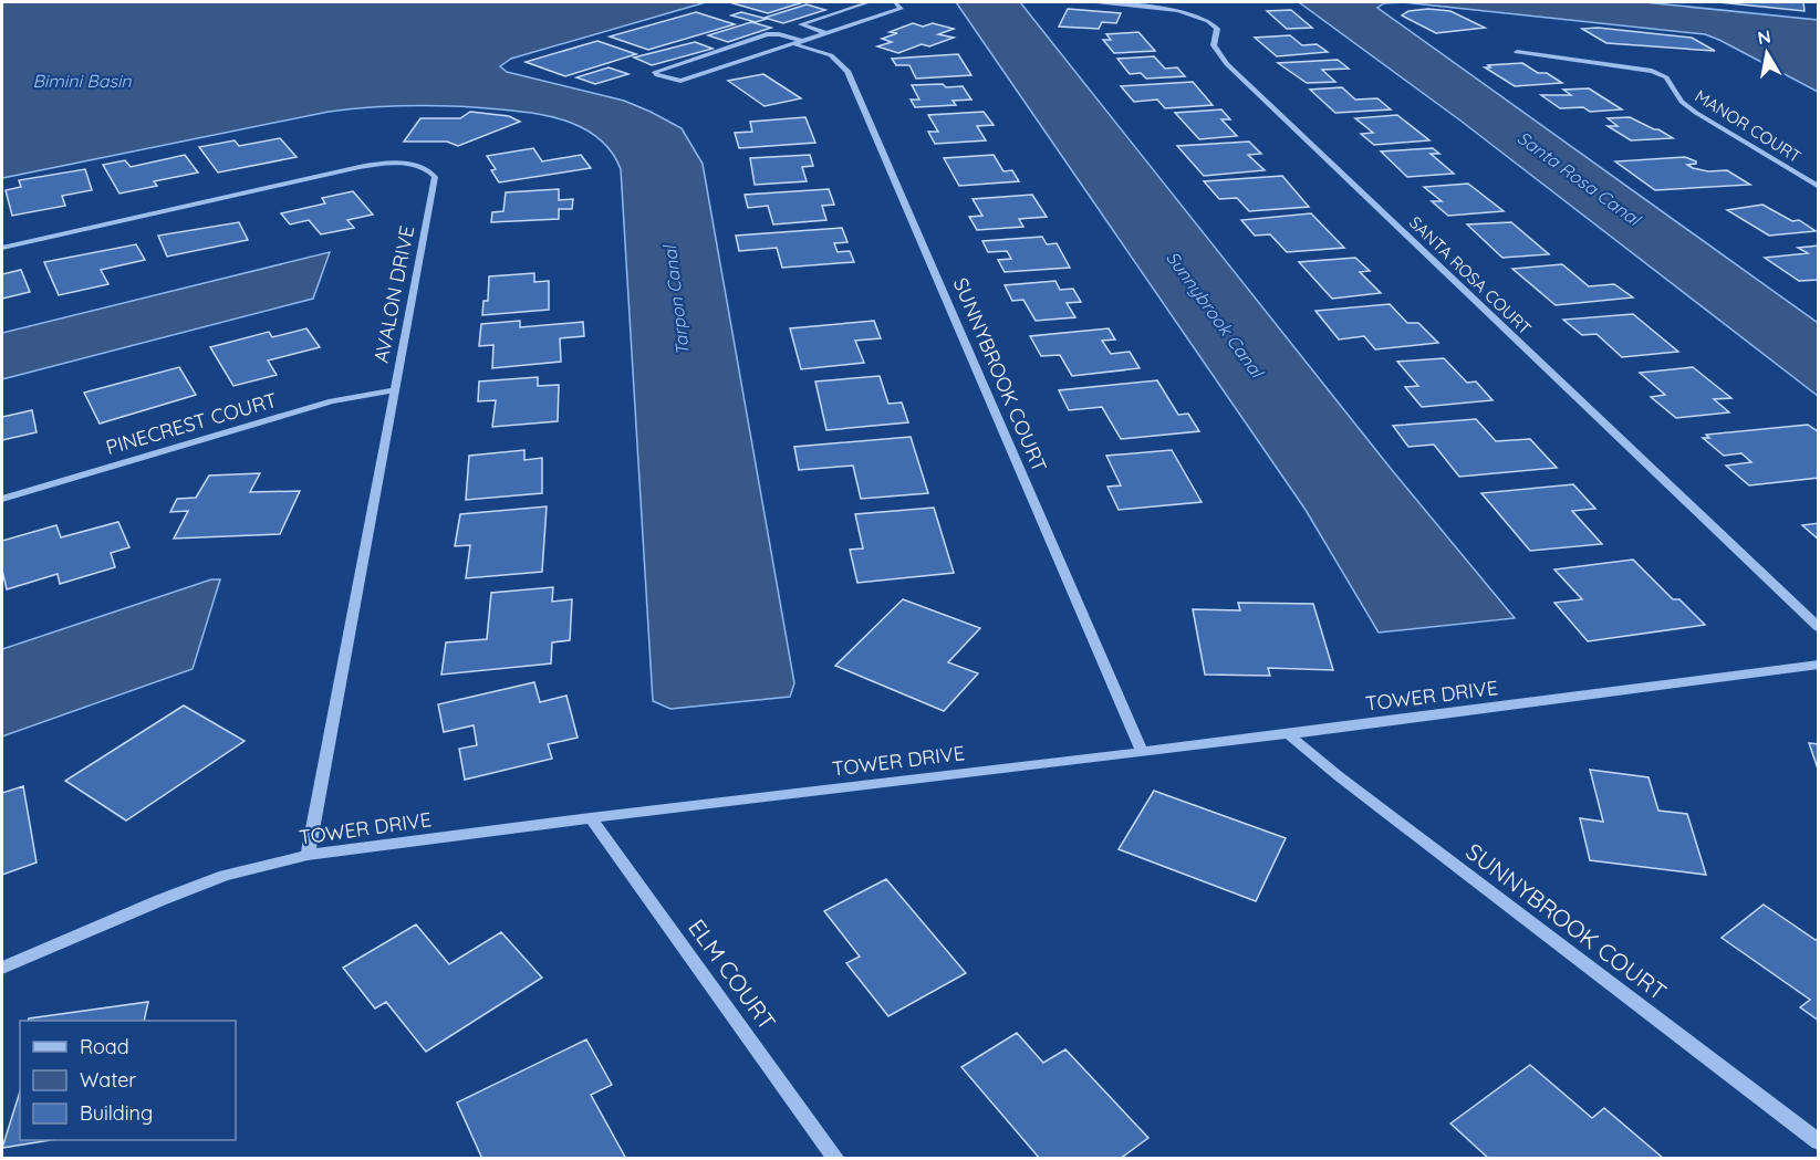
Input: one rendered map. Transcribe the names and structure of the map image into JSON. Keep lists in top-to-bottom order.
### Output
{
  "streets": {
    "street": [
      "MANOR COURT",
      "SANTA ROSA COURT",
      "AVALON DRIVE",
      "SUNNYBROOK COURT",
      "PINECREST COURT",
      "TOWER DRIVE",
      "ELM COURT"
    ]
  },
  "crossings": [
    ["AVALON DRIVE", "PINECREST COURT"],
    ["AVALON DRIVE", "TOWER DRIVE"],
    ["SUNNYBROOK COURT", "TOWER DRIVE"],
    ["TOWER DRIVE", "ELM COURT"]
  ],
  "water": [
    "Bimini Basin",
    "Santa Rosa Canal",
    "Tarpon Canal",
    "Sunnybrook Canal"
  ],
  "legend": ["Road", "Water", "Building"],
  "north": "top"
}
